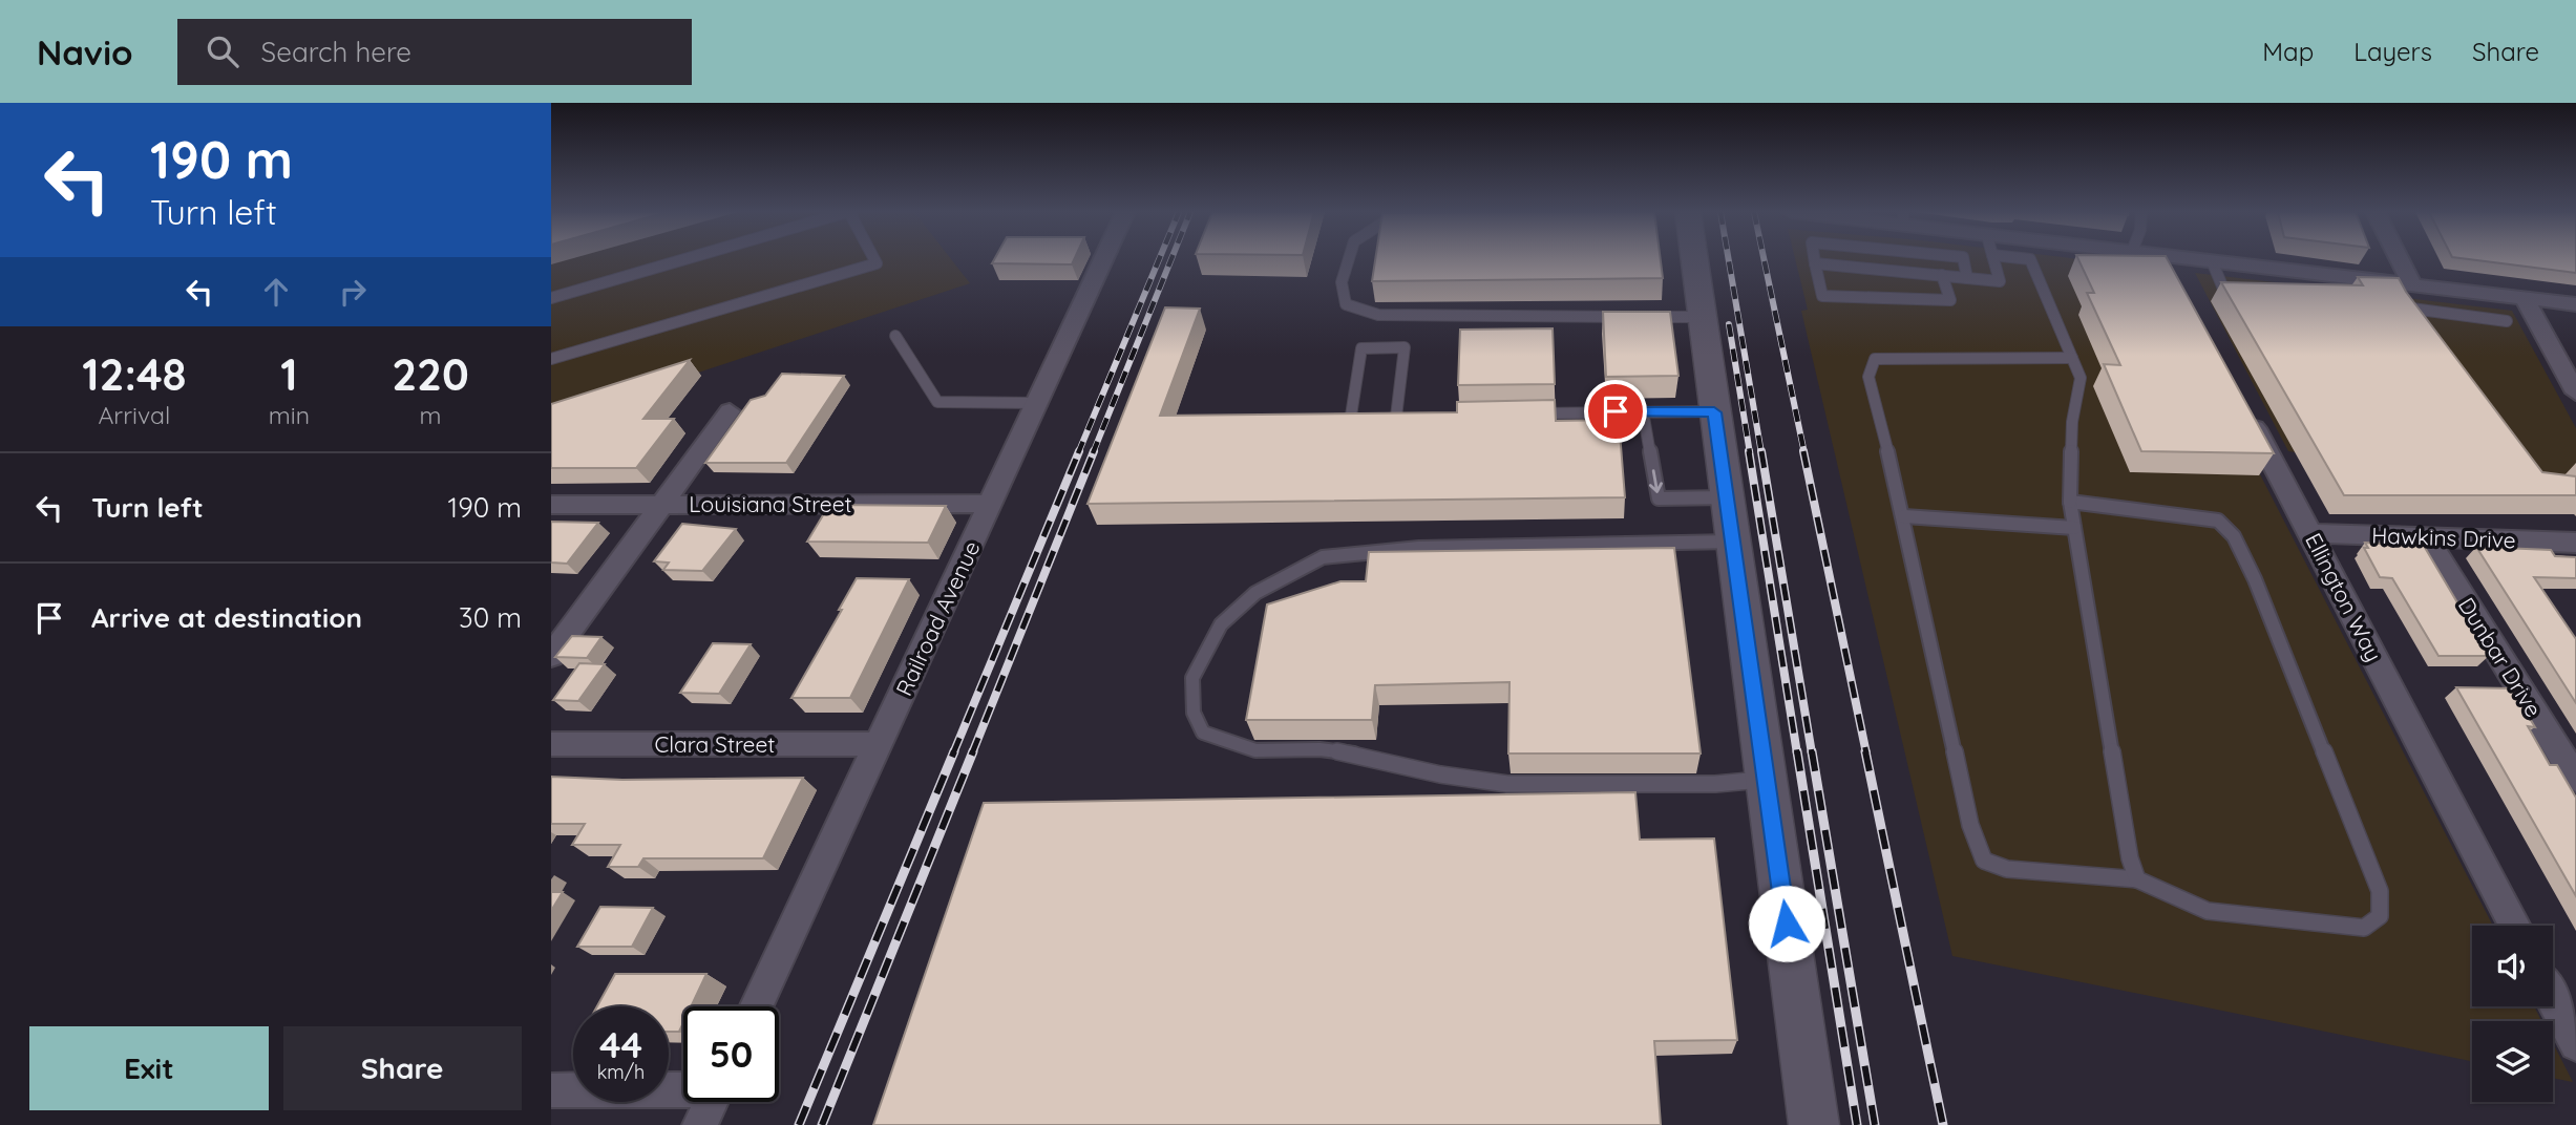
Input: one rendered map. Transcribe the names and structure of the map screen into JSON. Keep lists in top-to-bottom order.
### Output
{
  "streets": {
    "street": [
      "Louisiana Street",
      "Hawkins Drive",
      "Ellington Way",
      "Railroad Avenue",
      "Dunbar Drive",
      "Clara Street"
    ]
  },
  "crossings": [
    ["Louisiana Street", "Railroad Avenue"],
    ["Hawkins Drive", "Ellington Way"],
    ["Hawkins Drive", "Dunbar Drive"],
    ["Railroad Avenue", "Clara Street"]
  ],
  "page": {
    "header": "Navio",
    "search": "Search here",
    "nav": ["Map", "Layers", "Share"],
    "turn": ["190 m", "Turn left"],
    "eta": [
      "12:48",
      "Arrival",
      "1",
      "min",
      "220",
      "m"
    ],
    "list": [
      {
        "name": "Turn left",
        "value": "190 m"
      },
      {
        "name": "Arrive at destination",
        "value": "30 m"
      }
    ],
    "speed": "44 km/h",
    "limit": "50",
    "buttons": ["Exit", "Share"]
  }
}
